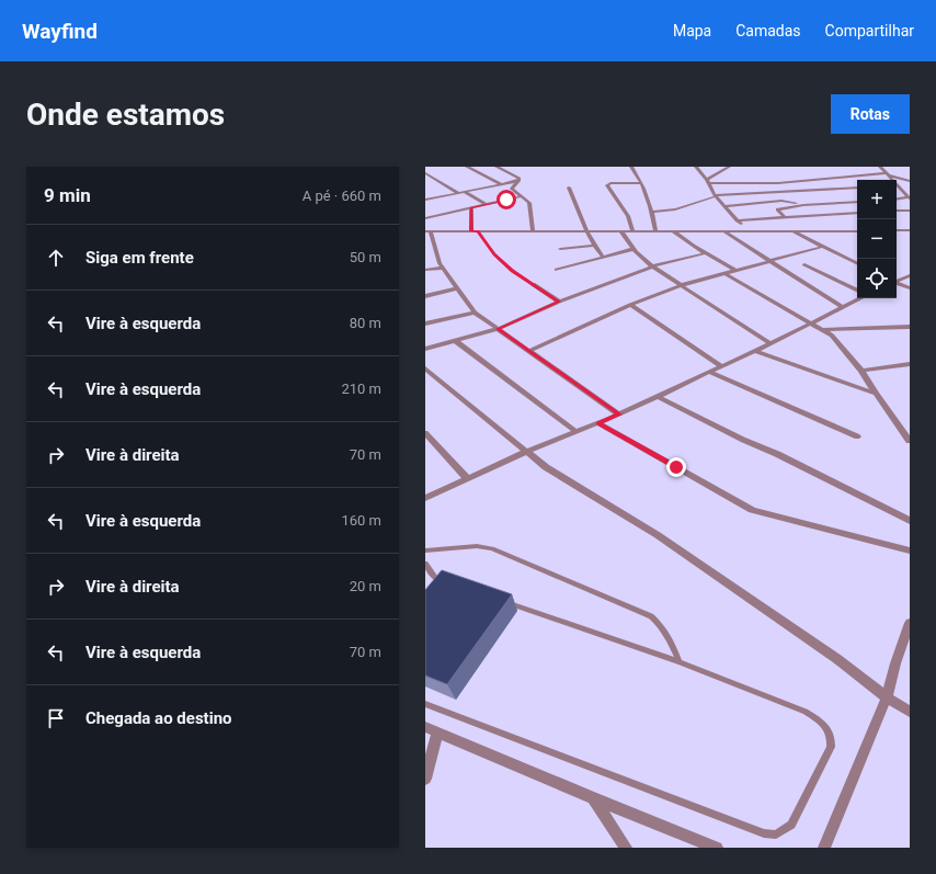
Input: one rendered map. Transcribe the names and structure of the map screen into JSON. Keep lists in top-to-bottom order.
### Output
{
  "page": {
    "header": "Wayfind",
    "nav": ["Mapa", "Camadas", "Compartilhar"],
    "buttons": "Rotas",
    "title": "Onde estamos",
    "heading": ["9 min", "A pé · 660 m"],
    "map_buttons": ["+", "−"],
    "list": [
      ["Siga em frente", "50 m"],
      ["Vire à esquerda", "80 m"],
      ["Vire à esquerda", "210 m"],
      ["Vire à direita", "70 m"],
      ["Vire à esquerda", "160 m"],
      ["Vire à direita", "20 m"],
      ["Vire à esquerda", "70 m"],
      "Chegada ao destino"
    ]
  }
}
